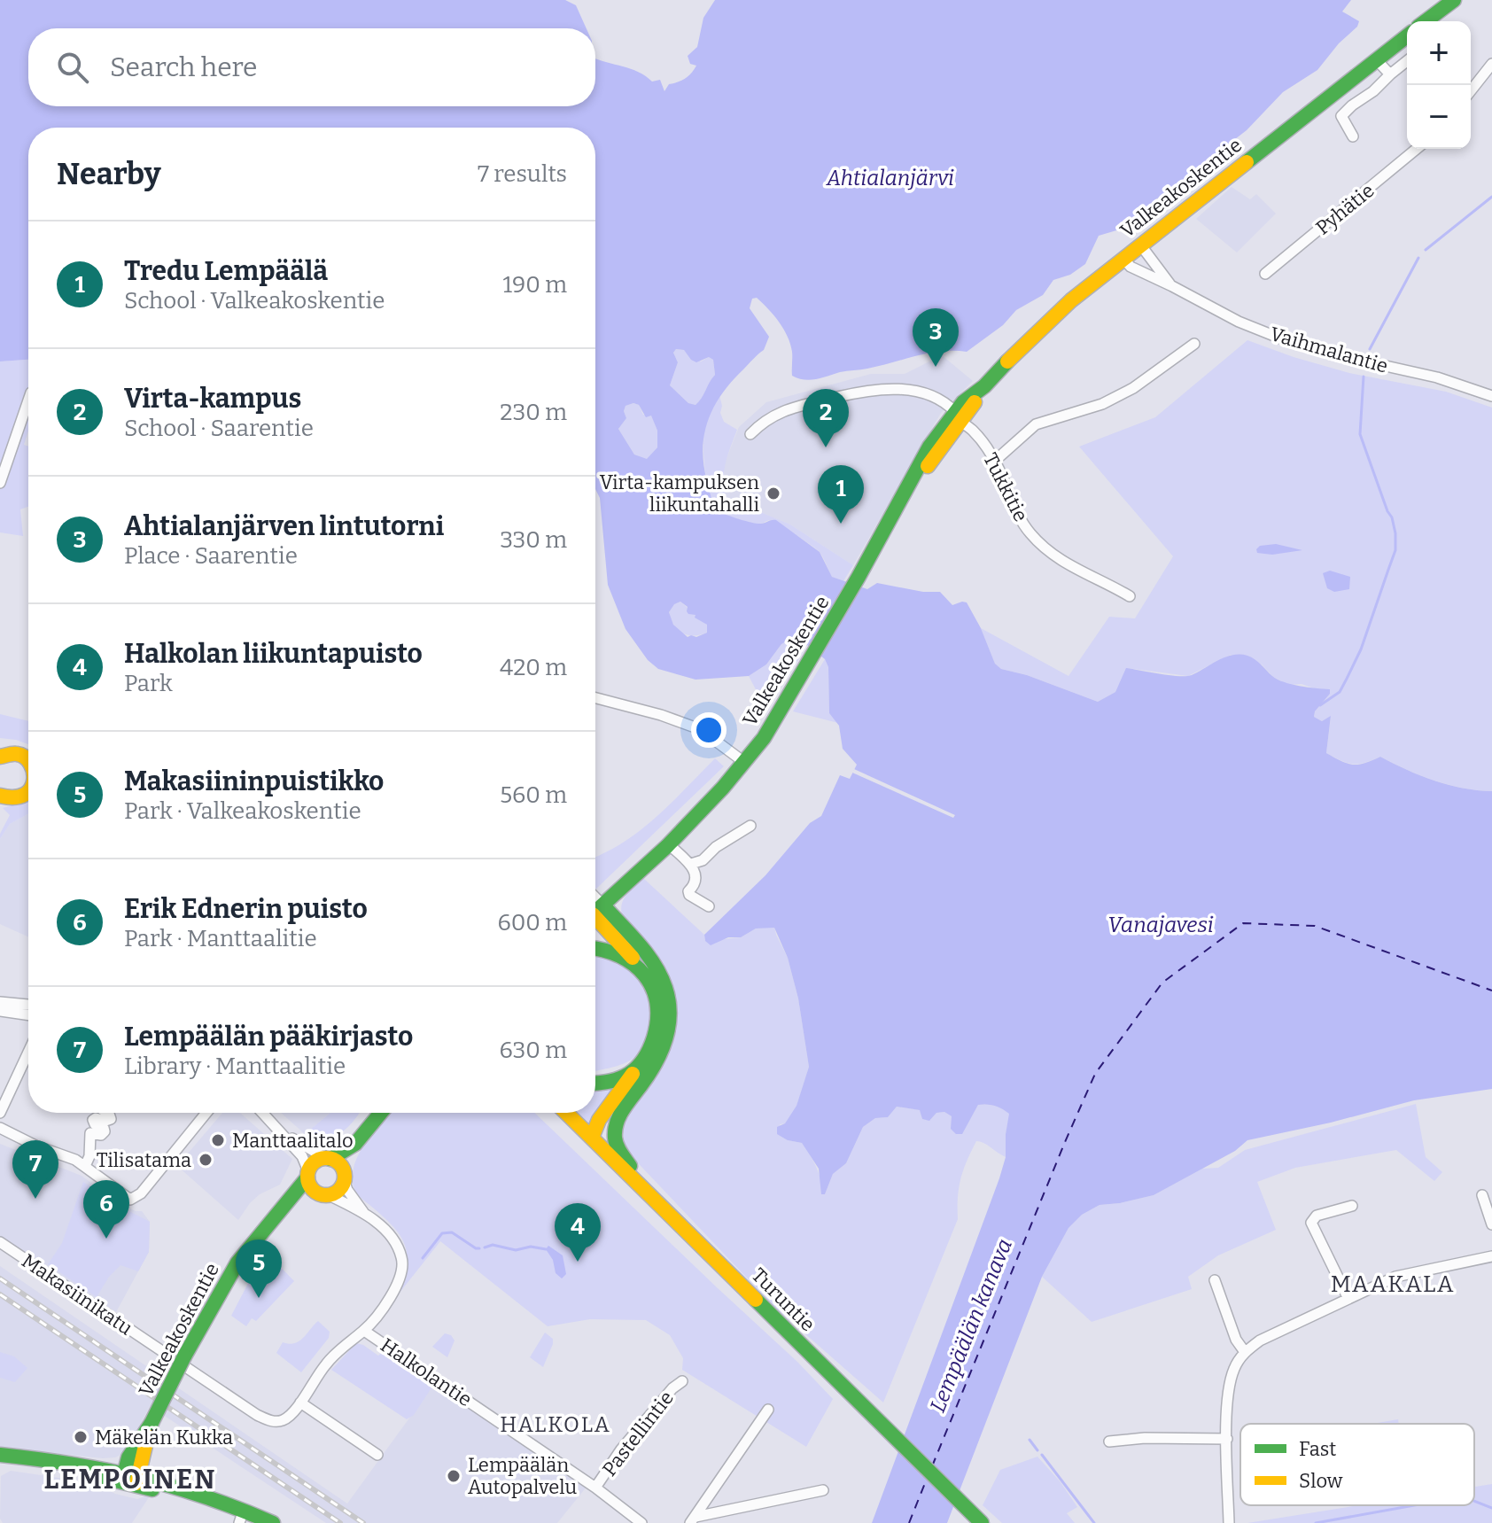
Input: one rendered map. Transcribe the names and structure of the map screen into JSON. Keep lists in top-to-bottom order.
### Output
{
  "streets": {
    "street": [
      "Valkeakoskentie",
      "Pyhätie",
      "Vaihmalantie",
      "Tukkitie",
      "Makasiinikatu",
      "Turuntie",
      "Halkolantie",
      "Pastellintie"
    ]
  },
  "crossings": [
    ["Valkeakoskentie", "Vaihmalantie"],
    ["Valkeakoskentie", "Tukkitie"],
    ["Valkeakoskentie", "Makasiinikatu"],
    ["Valkeakoskentie", "Halkolantie"],
    ["Halkolantie", "Pastellintie"]
  ],
  "districts": ["MAAKALA", "HALKOLA", "LEMPOINEN"],
  "water": ["Ahtialanjärvi", "Vanajavesi", "Lempäälän kanava"],
  "places": [
    "Virta-kampuksen liikuntahalli",
    "Manttaalitalo",
    "Tilisatama",
    "Mäkelän Kukka",
    "Lempäälän Autopalvelu"
  ],
  "legend": ["Fast", "Slow"],
  "page": {
    "map_buttons": ["+", "−"],
    "search": "Search here",
    "heading": ["Nearby", "7 results"],
    "list": [
      {
        "mark": "1",
        "name": "Tredu Lempäälä",
        "note": "School · Valkeakoskentie",
        "value": "190 m"
      },
      {
        "mark": "2",
        "name": "Virta-kampus",
        "note": "School · Saarentie",
        "value": "230 m"
      },
      {
        "mark": "3",
        "name": "Ahtialanjärven lintutorni",
        "note": "Place · Saarentie",
        "value": "330 m"
      },
      {
        "mark": "4",
        "name": "Halkolan liikuntapuisto",
        "note": "Park",
        "value": "420 m"
      },
      {
        "mark": "5",
        "name": "Makasiininpuistikko",
        "note": "Park · Valkeakoskentie",
        "value": "560 m"
      },
      {
        "mark": "6",
        "name": "Erik Ednerin puisto",
        "note": "Park · Manttaalitie",
        "value": "600 m"
      },
      {
        "mark": "7",
        "name": "Lempäälän pääkirjasto",
        "note": "Library · Manttaalitie",
        "value": "630 m"
      }
    ],
    "pins": [
      "3",
      "2",
      "1",
      "7",
      "6",
      "4",
      "5"
    ]
  }
}
